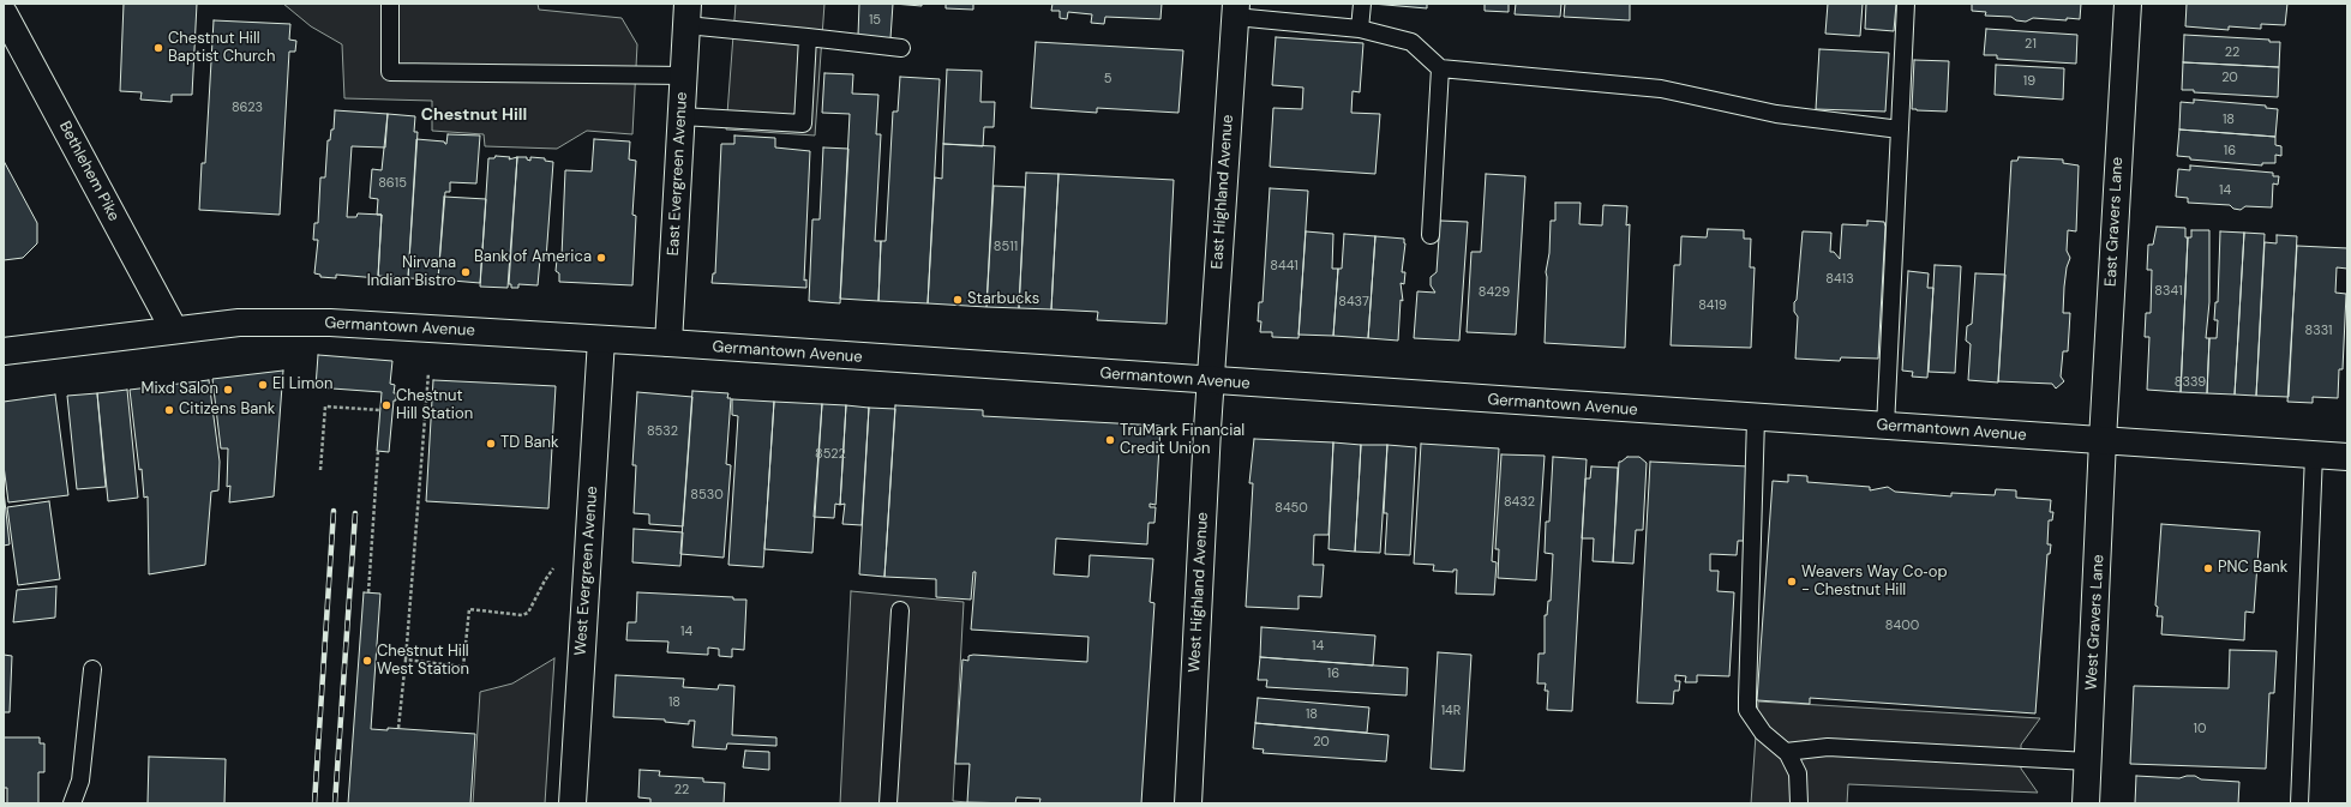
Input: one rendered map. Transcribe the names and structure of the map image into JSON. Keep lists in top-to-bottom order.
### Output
{
  "streets": {
    "main road": [
      "Bethlehem Pike",
      "East Evergreen Avenue",
      "East Highland Avenue",
      "East Gravers Lane",
      "Germantown Avenue",
      "West Evergreen Avenue",
      "West Highland Avenue",
      "West Gravers Lane"
    ]
  },
  "crossings": [
    ["Bethlehem Pike", "Germantown Avenue"],
    ["East Evergreen Avenue", "Germantown Avenue"],
    ["East Highland Avenue", "Germantown Avenue"],
    ["East Highland Avenue", "West Highland Avenue"],
    ["East Gravers Lane", "Germantown Avenue"],
    ["East Gravers Lane", "West Gravers Lane"],
    ["Germantown Avenue", "West Evergreen Avenue"],
    ["Germantown Avenue", "West Highland Avenue"],
    ["Germantown Avenue", "West Gravers Lane"]
  ],
  "districts": ["Chestnut Hill"],
  "places": [
    "Chestnut Hill Baptist Church",
    "Bank of America",
    "Nirvana Indian Bistro",
    "Starbucks",
    "El Limon",
    "Mixd Salon",
    "Chestnut Hill Station",
    "Citizens Bank",
    "TruMark Financial Credit Union",
    "TD Bank",
    "PNC Bank",
    "Weavers Way Co‑op - Chestnut Hill",
    "Chestnut Hill West Station"
  ],
  "house_numbers": [
    "15",
    "21",
    "22",
    "20",
    "5",
    "19",
    "8623",
    "18",
    "16",
    "8615",
    "14",
    "8511",
    "8441",
    "8413",
    "8341",
    "8429",
    "8437",
    "8419",
    "8331",
    "8339",
    "8532",
    "8522",
    "8530",
    "8432",
    "8450",
    "8400",
    "14",
    "14",
    "16",
    "18",
    "14R",
    "18",
    "10",
    "20",
    "22"
  ]
}
